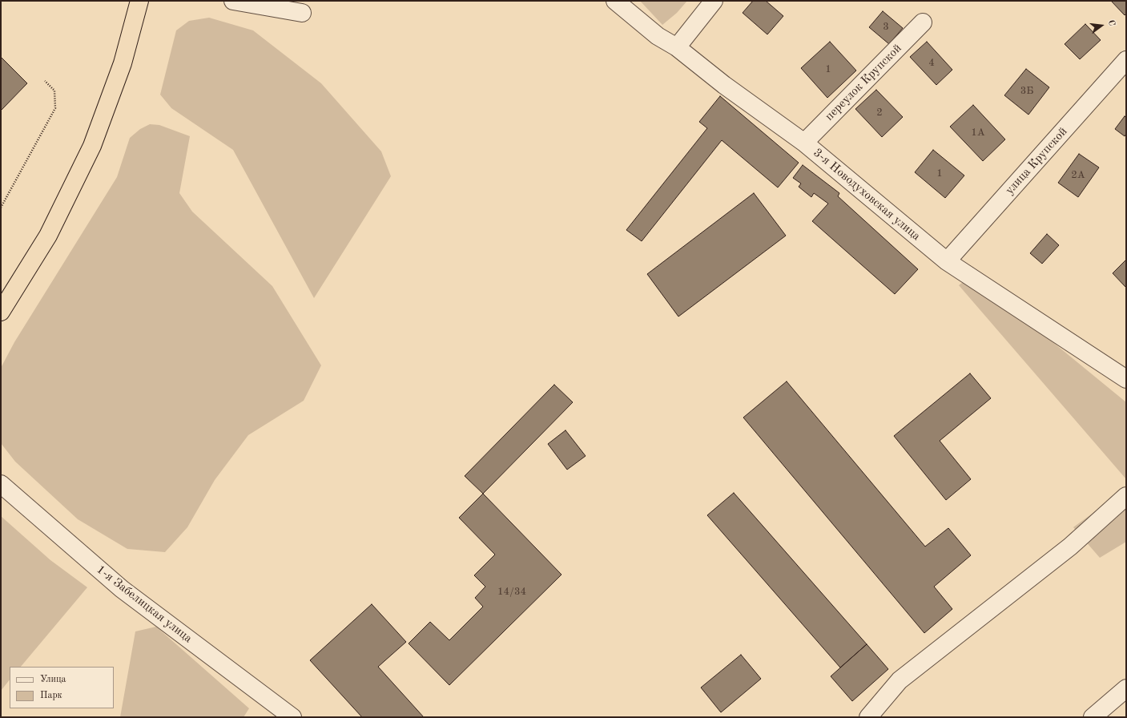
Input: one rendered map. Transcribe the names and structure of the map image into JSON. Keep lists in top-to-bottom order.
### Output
{
  "streets": {
    "street": [
      "переулок Крупской",
      "улица Крупской",
      "3-я Новодуховская улица",
      "1-я Забелицкая улица"
    ]
  },
  "crossings": [
    ["переулок Крупской", "3-я Новодуховская улица"],
    ["улица Крупской", "3-я Новодуховская улица"]
  ],
  "house_numbers": [
    "3",
    "4",
    "1",
    "3Б",
    "2",
    "1А",
    "1",
    "2А",
    "14/34"
  ],
  "legend": ["Улица", "Парк"],
  "north": "right"
}
